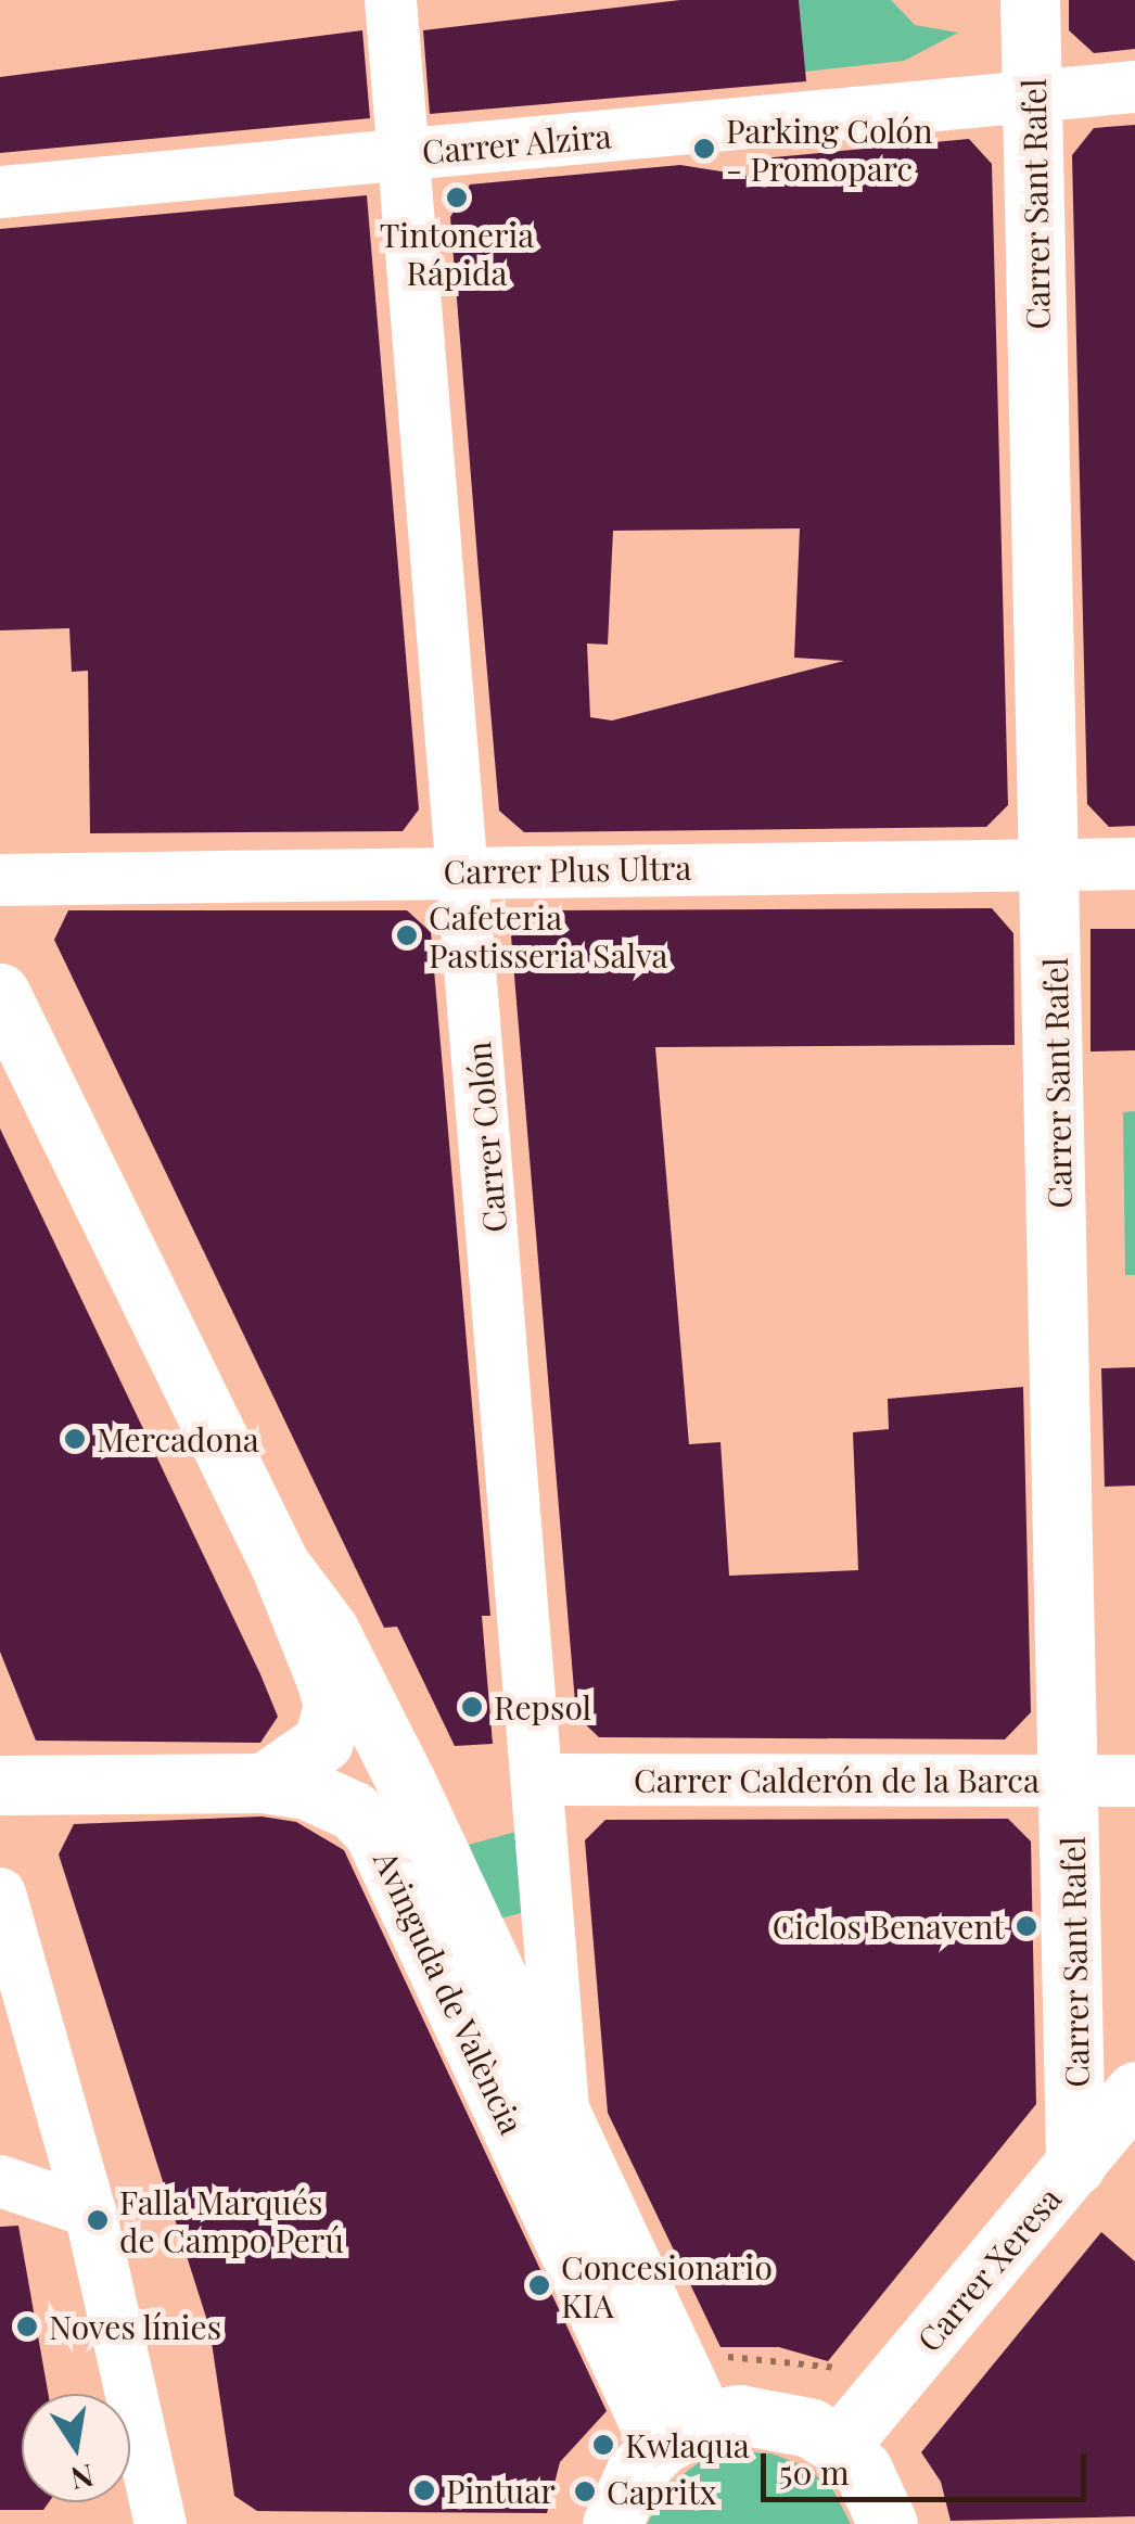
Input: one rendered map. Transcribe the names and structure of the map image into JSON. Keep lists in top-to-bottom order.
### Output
{
  "streets": {
    "street": [
      "Carrer Alzira",
      "Carrer Sant Rafel",
      "Carrer Plus Ultra",
      "Carrer Colón",
      "Carrer Calderón de la Barca",
      "Avinguda de València",
      "Carrer Xeresa"
    ]
  },
  "crossings": [
    ["Carrer Alzira", "Carrer Sant Rafel"],
    ["Carrer Alzira", "Carrer Colón"],
    ["Carrer Sant Rafel", "Carrer Plus Ultra"],
    ["Carrer Sant Rafel", "Carrer Calderón de la Barca"],
    ["Carrer Sant Rafel", "Carrer Xeresa"],
    ["Carrer Plus Ultra", "Carrer Colón"],
    ["Carrer Colón", "Carrer Calderón de la Barca"],
    ["Carrer Colón", "Avinguda de València"]
  ],
  "places": [
    "Parking Colón - Promoparc",
    "Tintoneria Rápida",
    "Cafeteria Pastisseria Salva",
    "Mercadona",
    "Repsol",
    "Ciclos Benavent",
    "Falla Marqués de Campo Perú",
    "Concesionario KIA",
    "Noves línies",
    "Kwlaqua",
    "Pintuar",
    "Capritx"
  ],
  "scale_bar": "50 m",
  "north": "bottom"
}
